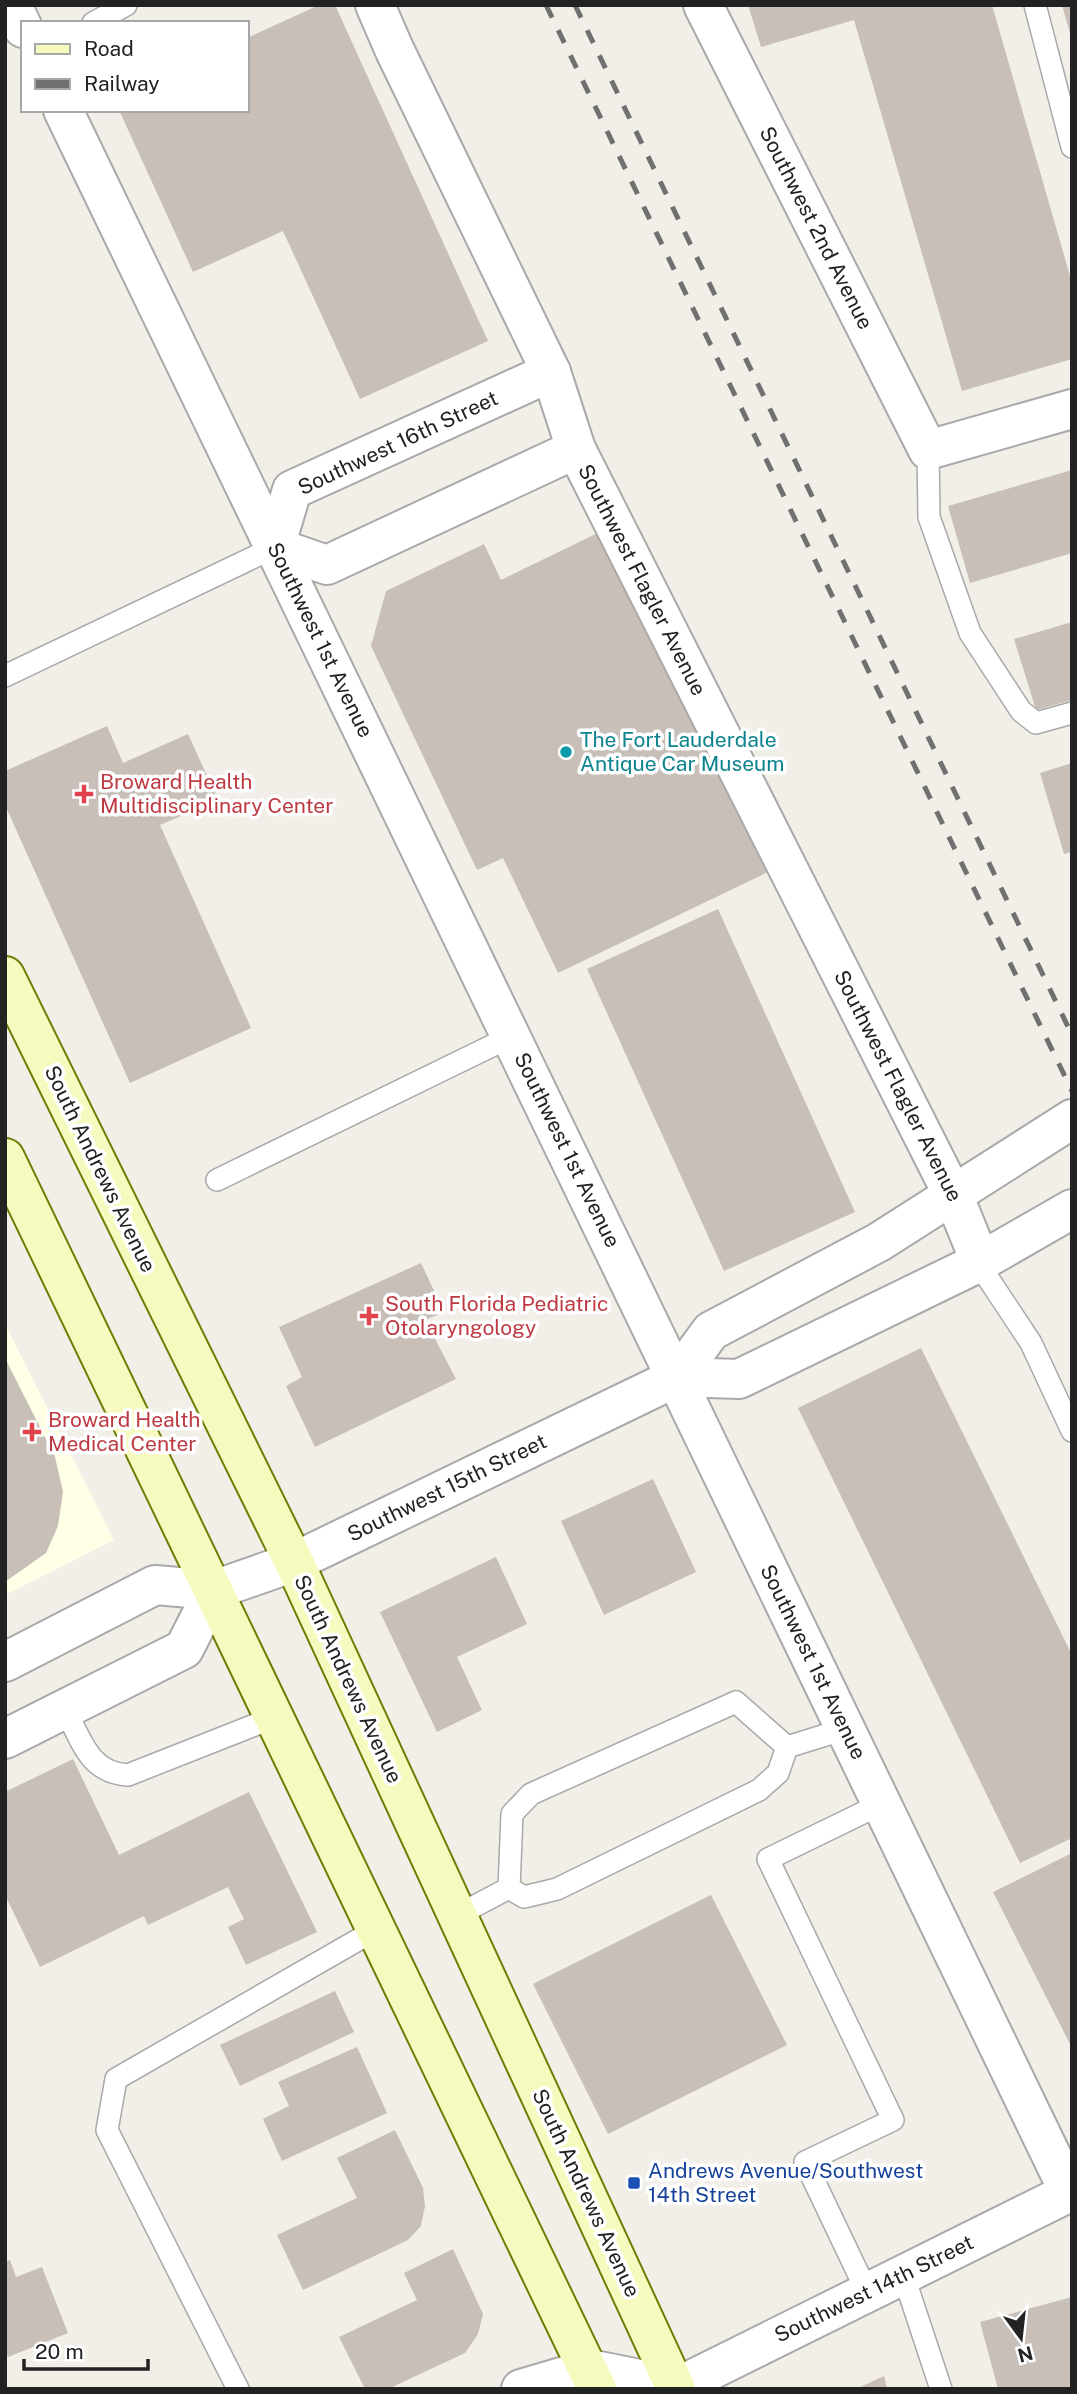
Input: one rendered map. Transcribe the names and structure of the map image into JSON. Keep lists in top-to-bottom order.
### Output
{
  "streets": {
    "main road": ["South Andrews Avenue"],
    "street": [
      "Southwest 2nd Avenue",
      "Southwest 16th Street",
      "Southwest Flagler Avenue",
      "Southwest 1st Avenue",
      "Southwest 15th Street",
      "Southwest 14th Street"
    ]
  },
  "crossings": [
    ["Southwest 16th Street", "Southwest Flagler Avenue"],
    ["Southwest 16th Street", "Southwest 1st Avenue"],
    ["Southwest Flagler Avenue", "Southwest 15th Street"],
    ["Southwest 1st Avenue", "Southwest 15th Street"],
    ["Southwest 1st Avenue", "Southwest 14th Street"],
    ["South Andrews Avenue", "Southwest 15th Street"],
    ["South Andrews Avenue", "Southwest 14th Street"]
  ],
  "places": {
    "other": ["The Fort Lauderdale Antique Car Museum"],
    "health": ["Broward Health Multidisciplinary Center", "South Florida Pediatric Otolaryngology", "Broward Health Medical Center"],
    "transit": ["Andrews Avenue/Southwest 14th Street"]
  },
  "legend": ["Road", "Railway"],
  "scale_bar": "20 m",
  "north": "bottom"
}
